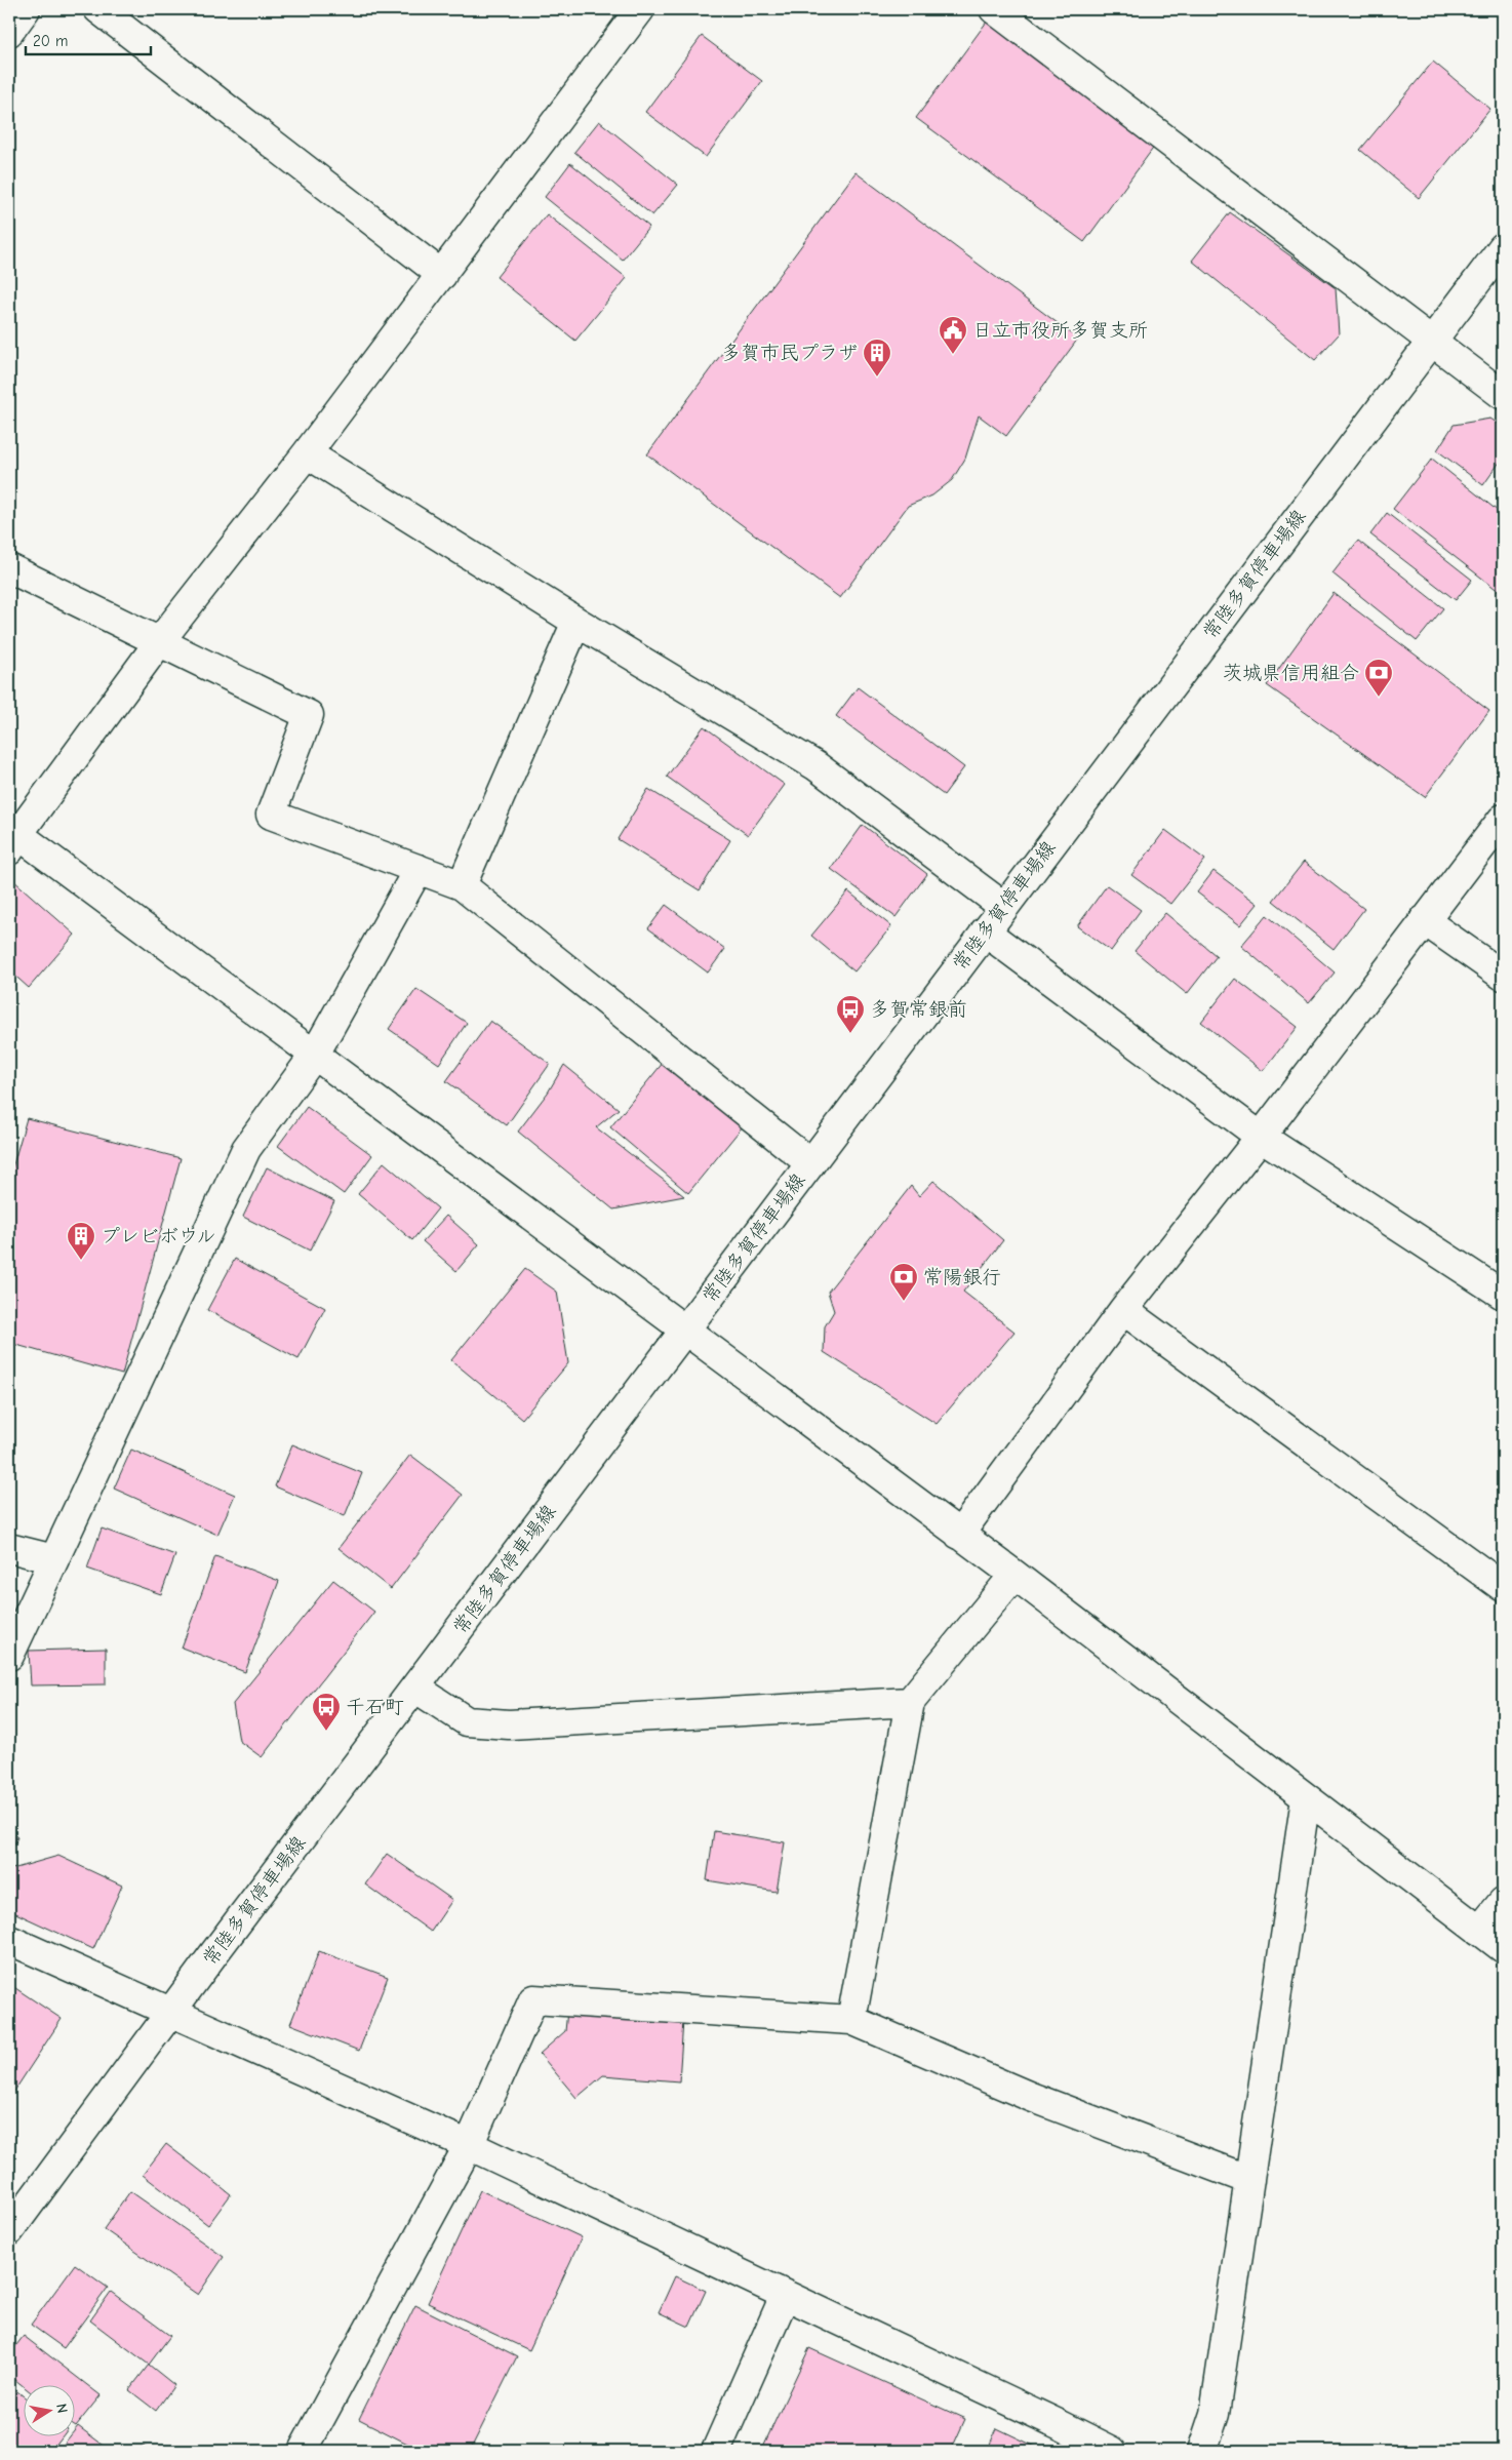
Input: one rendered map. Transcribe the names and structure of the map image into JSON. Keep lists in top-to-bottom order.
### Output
{
  "streets": {
    "street": ["常陸多賀停車場線"]
  },
  "places": {
    "public building": ["日立市役所多賀支所"],
    "building": ["多賀市民プラザ", "プレビボウル"],
    "bank": ["茨城県信用組合", "常陽銀行"],
    "bus stop": ["多賀常銀前", "千石町"]
  },
  "scale_bar": "20 m",
  "north": "right"
}
